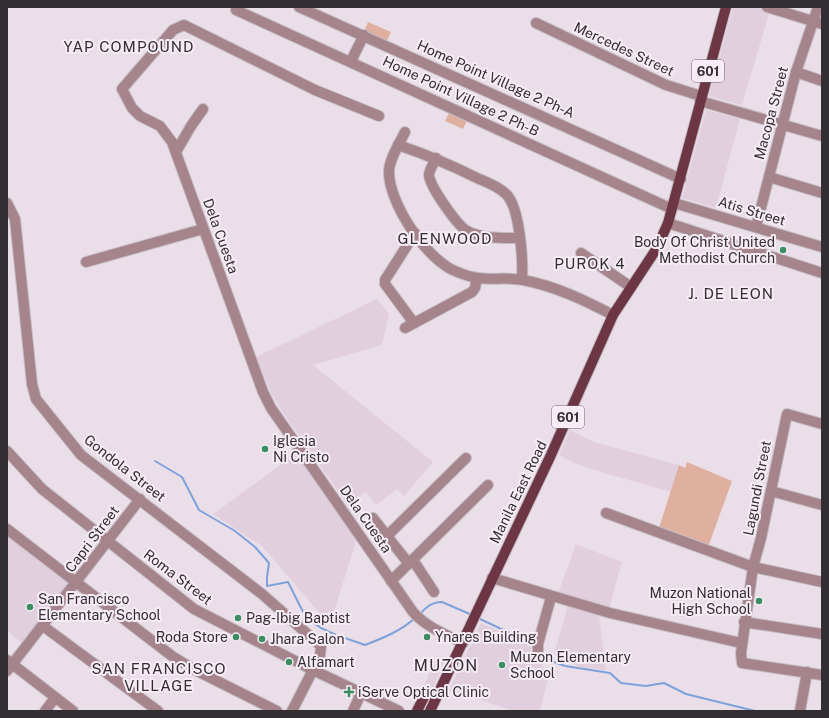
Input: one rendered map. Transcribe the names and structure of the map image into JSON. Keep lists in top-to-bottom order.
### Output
{
  "streets": {
    "main road": ["601", "Manila East Road"],
    "street": [
      "Mercedes Street",
      "Home Point Village 2 Ph-A",
      "Home Point Village 2 Ph-B",
      "Macopa Street",
      "Atis Street",
      "Dela Cuesta",
      "Gondola Street",
      "Lagundi Street",
      "Capri Street",
      "Roma Street"
    ]
  },
  "crossings": [
    ["Mercedes Street", "601"],
    ["Mercedes Street", "Macopa Street"],
    ["601", "Home Point Village 2 Ph-A"],
    ["601", "Home Point Village 2 Ph-B"],
    ["601", "Atis Street"],
    ["601", "Manila East Road"],
    ["Home Point Village 2 Ph-B", "Atis Street"],
    ["Macopa Street", "Atis Street"],
    ["Dela Cuesta", "Manila East Road"],
    ["Gondola Street", "Capri Street"],
    ["Gondola Street", "Roma Street"],
    ["Capri Street", "Roma Street"]
  ],
  "districts": [
    "YAP COMPOUND",
    "GLENWOOD",
    "PUROK 4",
    "J. DE LEON",
    "MUZON",
    "SAN FRANCISCO VILLAGE"
  ],
  "places": {
    "other": [
      "Body Of Christ United Methodist Church",
      "Iglesia Ni Cristo",
      "Muzon National High School",
      "San Francisco Elementary School",
      "Pag-Ibig Baptist",
      "Roda Store",
      "Ynares Building",
      "Jhara Salon",
      "Alfamart",
      "Muzon Elementary School"
    ],
    "health": ["iServe Optical Clinic"]
  }
}
